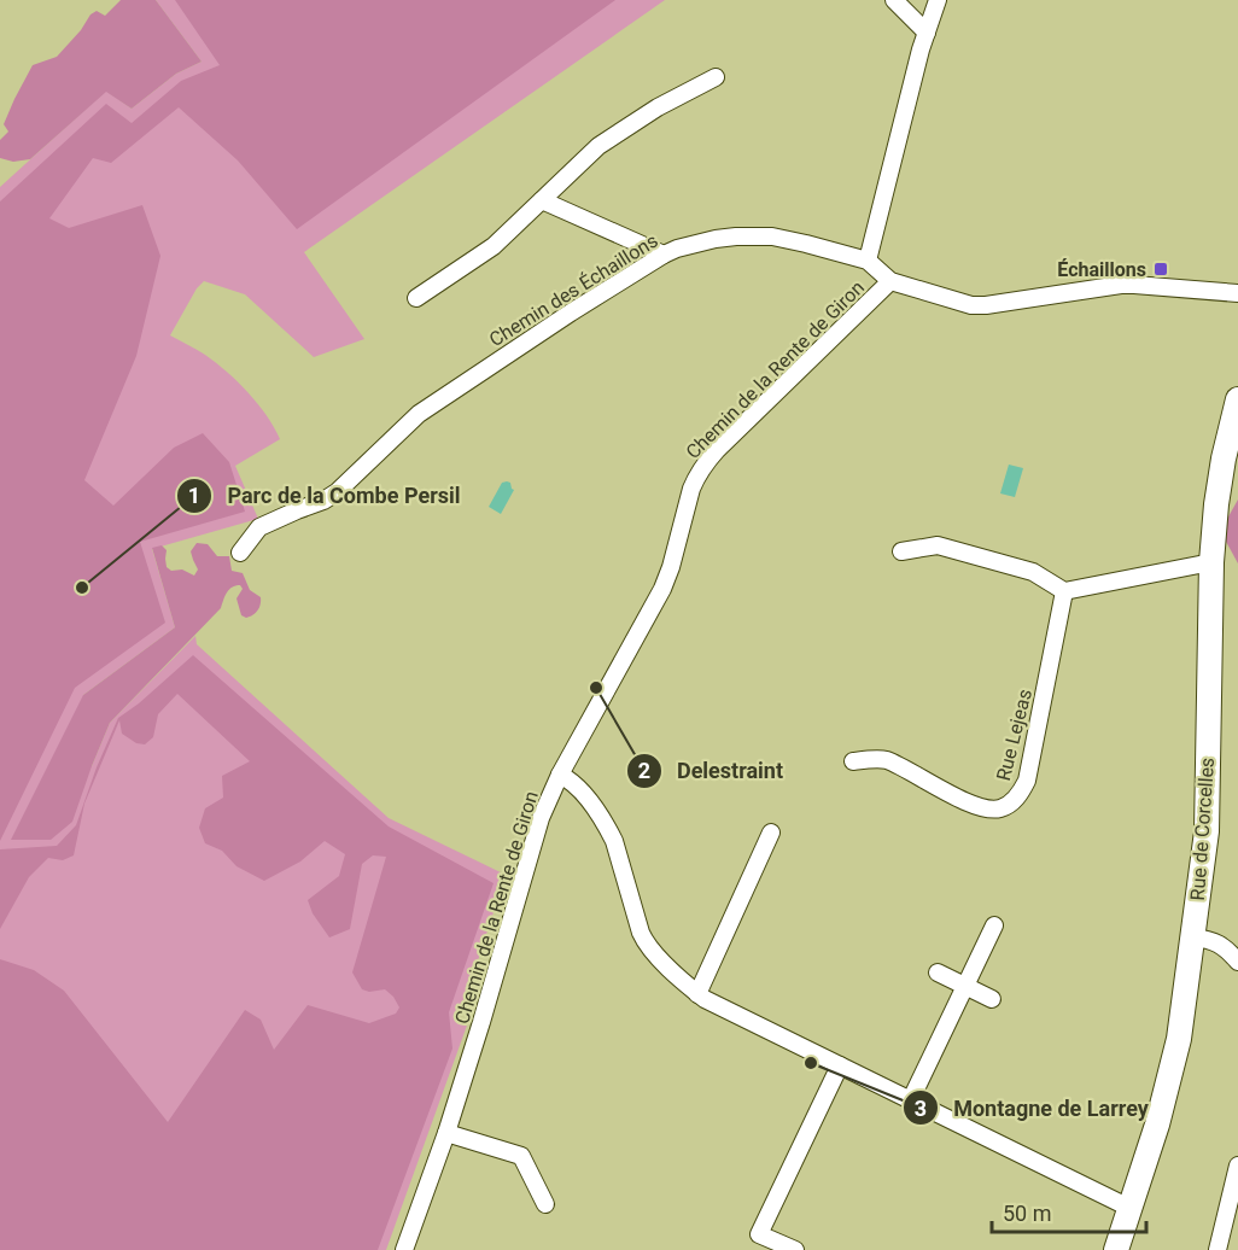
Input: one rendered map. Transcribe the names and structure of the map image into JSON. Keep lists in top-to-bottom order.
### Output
{
  "streets": {
    "main road": ["Rue de Corcelles"],
    "street": ["Chemin des Échaillons", "Chemin de la Rente de Giron", "Rue Lejeas"]
  },
  "crossings": [
    ["Chemin des Échaillons", "Chemin de la Rente de Giron"]
  ],
  "places": {
    "transit": ["Échaillons"],
    "other": ["Parc de la Combe Persil", "Delestraint", "Montagne de Larrey"]
  },
  "scale_bar": "50 m"
}
